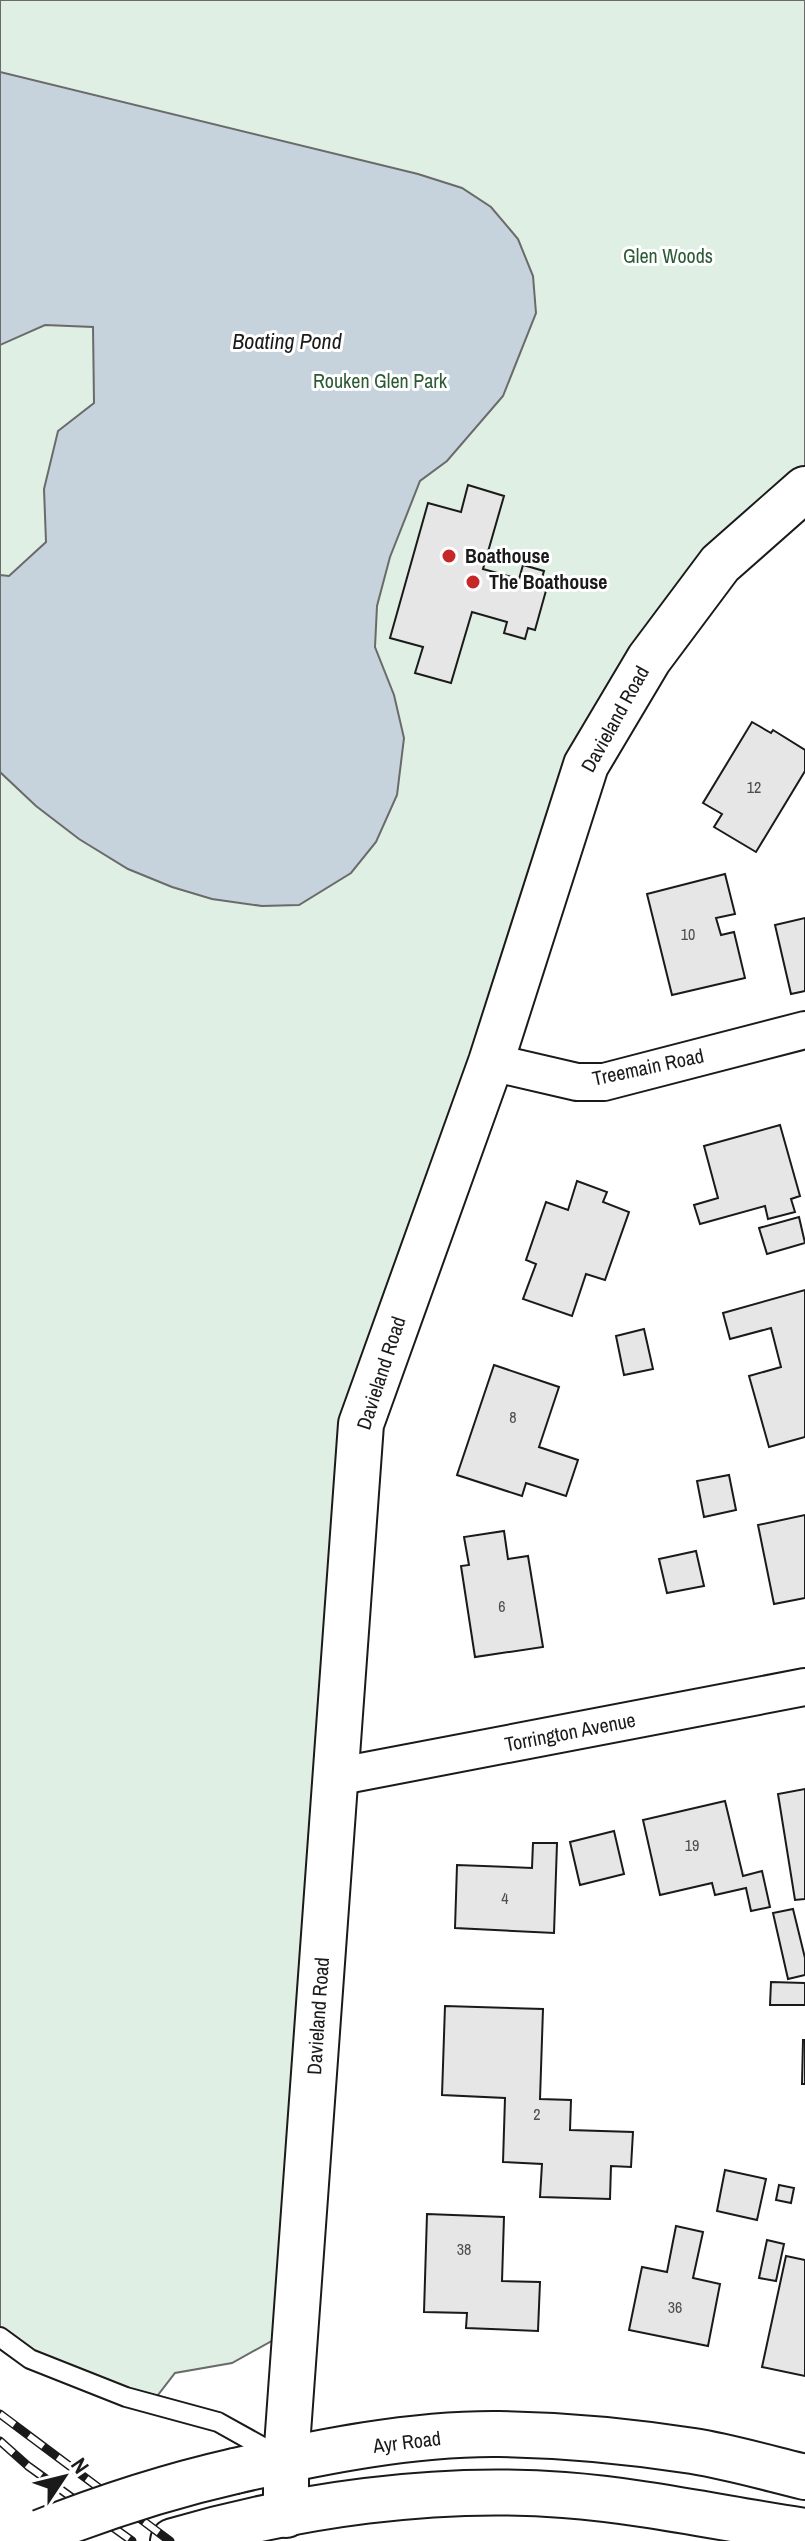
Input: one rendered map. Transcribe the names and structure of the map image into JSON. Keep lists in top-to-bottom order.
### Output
{
  "streets": {
    "street": [
      "Davieland Road",
      "Treemain Road",
      "Torrington Avenue",
      "Ayr Road"
    ]
  },
  "crossings": [
    ["Davieland Road", "Treemain Road"],
    ["Davieland Road", "Torrington Avenue"],
    ["Davieland Road", "Ayr Road"]
  ],
  "water": ["Boating Pond"],
  "parks": ["Glen Woods", "Rouken Glen Park"],
  "places": ["Boathouse", "The Boathouse"],
  "house_numbers": [
    "12",
    "10",
    "8",
    "6",
    "19",
    "4",
    "2",
    "38",
    "36"
  ],
  "north": "top right"
}
